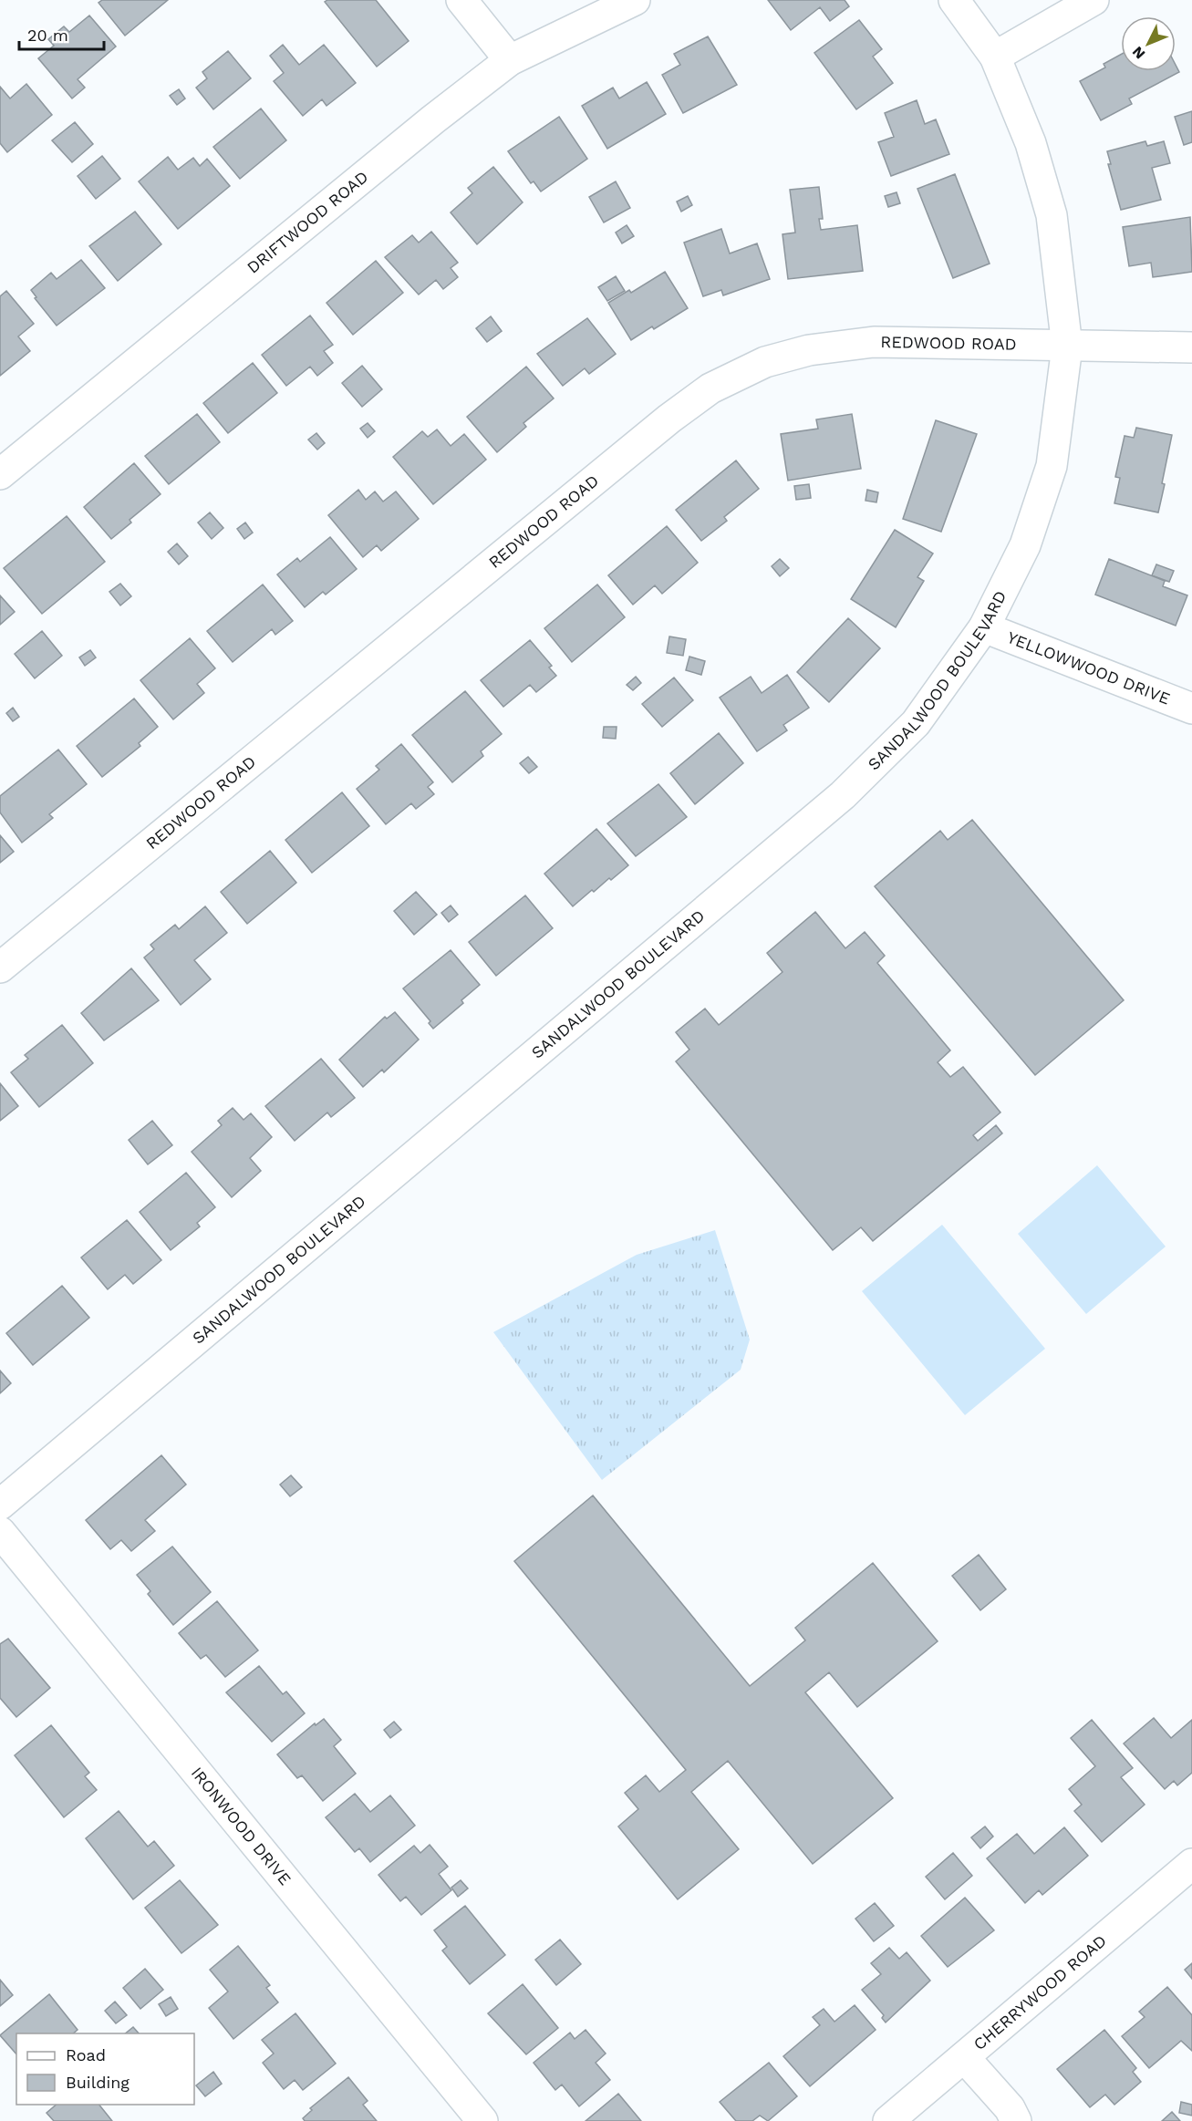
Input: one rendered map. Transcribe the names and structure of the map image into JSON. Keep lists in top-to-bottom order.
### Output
{
  "streets": {
    "street": [
      "DRIFTWOOD ROAD",
      "REDWOOD ROAD",
      "YELLOWWOOD DRIVE",
      "SANDALWOOD BOULEVARD",
      "IRONWOOD DRIVE",
      "CHERRYWOOD ROAD"
    ]
  },
  "crossings": [
    ["REDWOOD ROAD", "SANDALWOOD BOULEVARD"],
    ["YELLOWWOOD DRIVE", "SANDALWOOD BOULEVARD"]
  ],
  "legend": ["Road", "Building"],
  "scale_bar": "20 m",
  "north": "bottom left"
}
